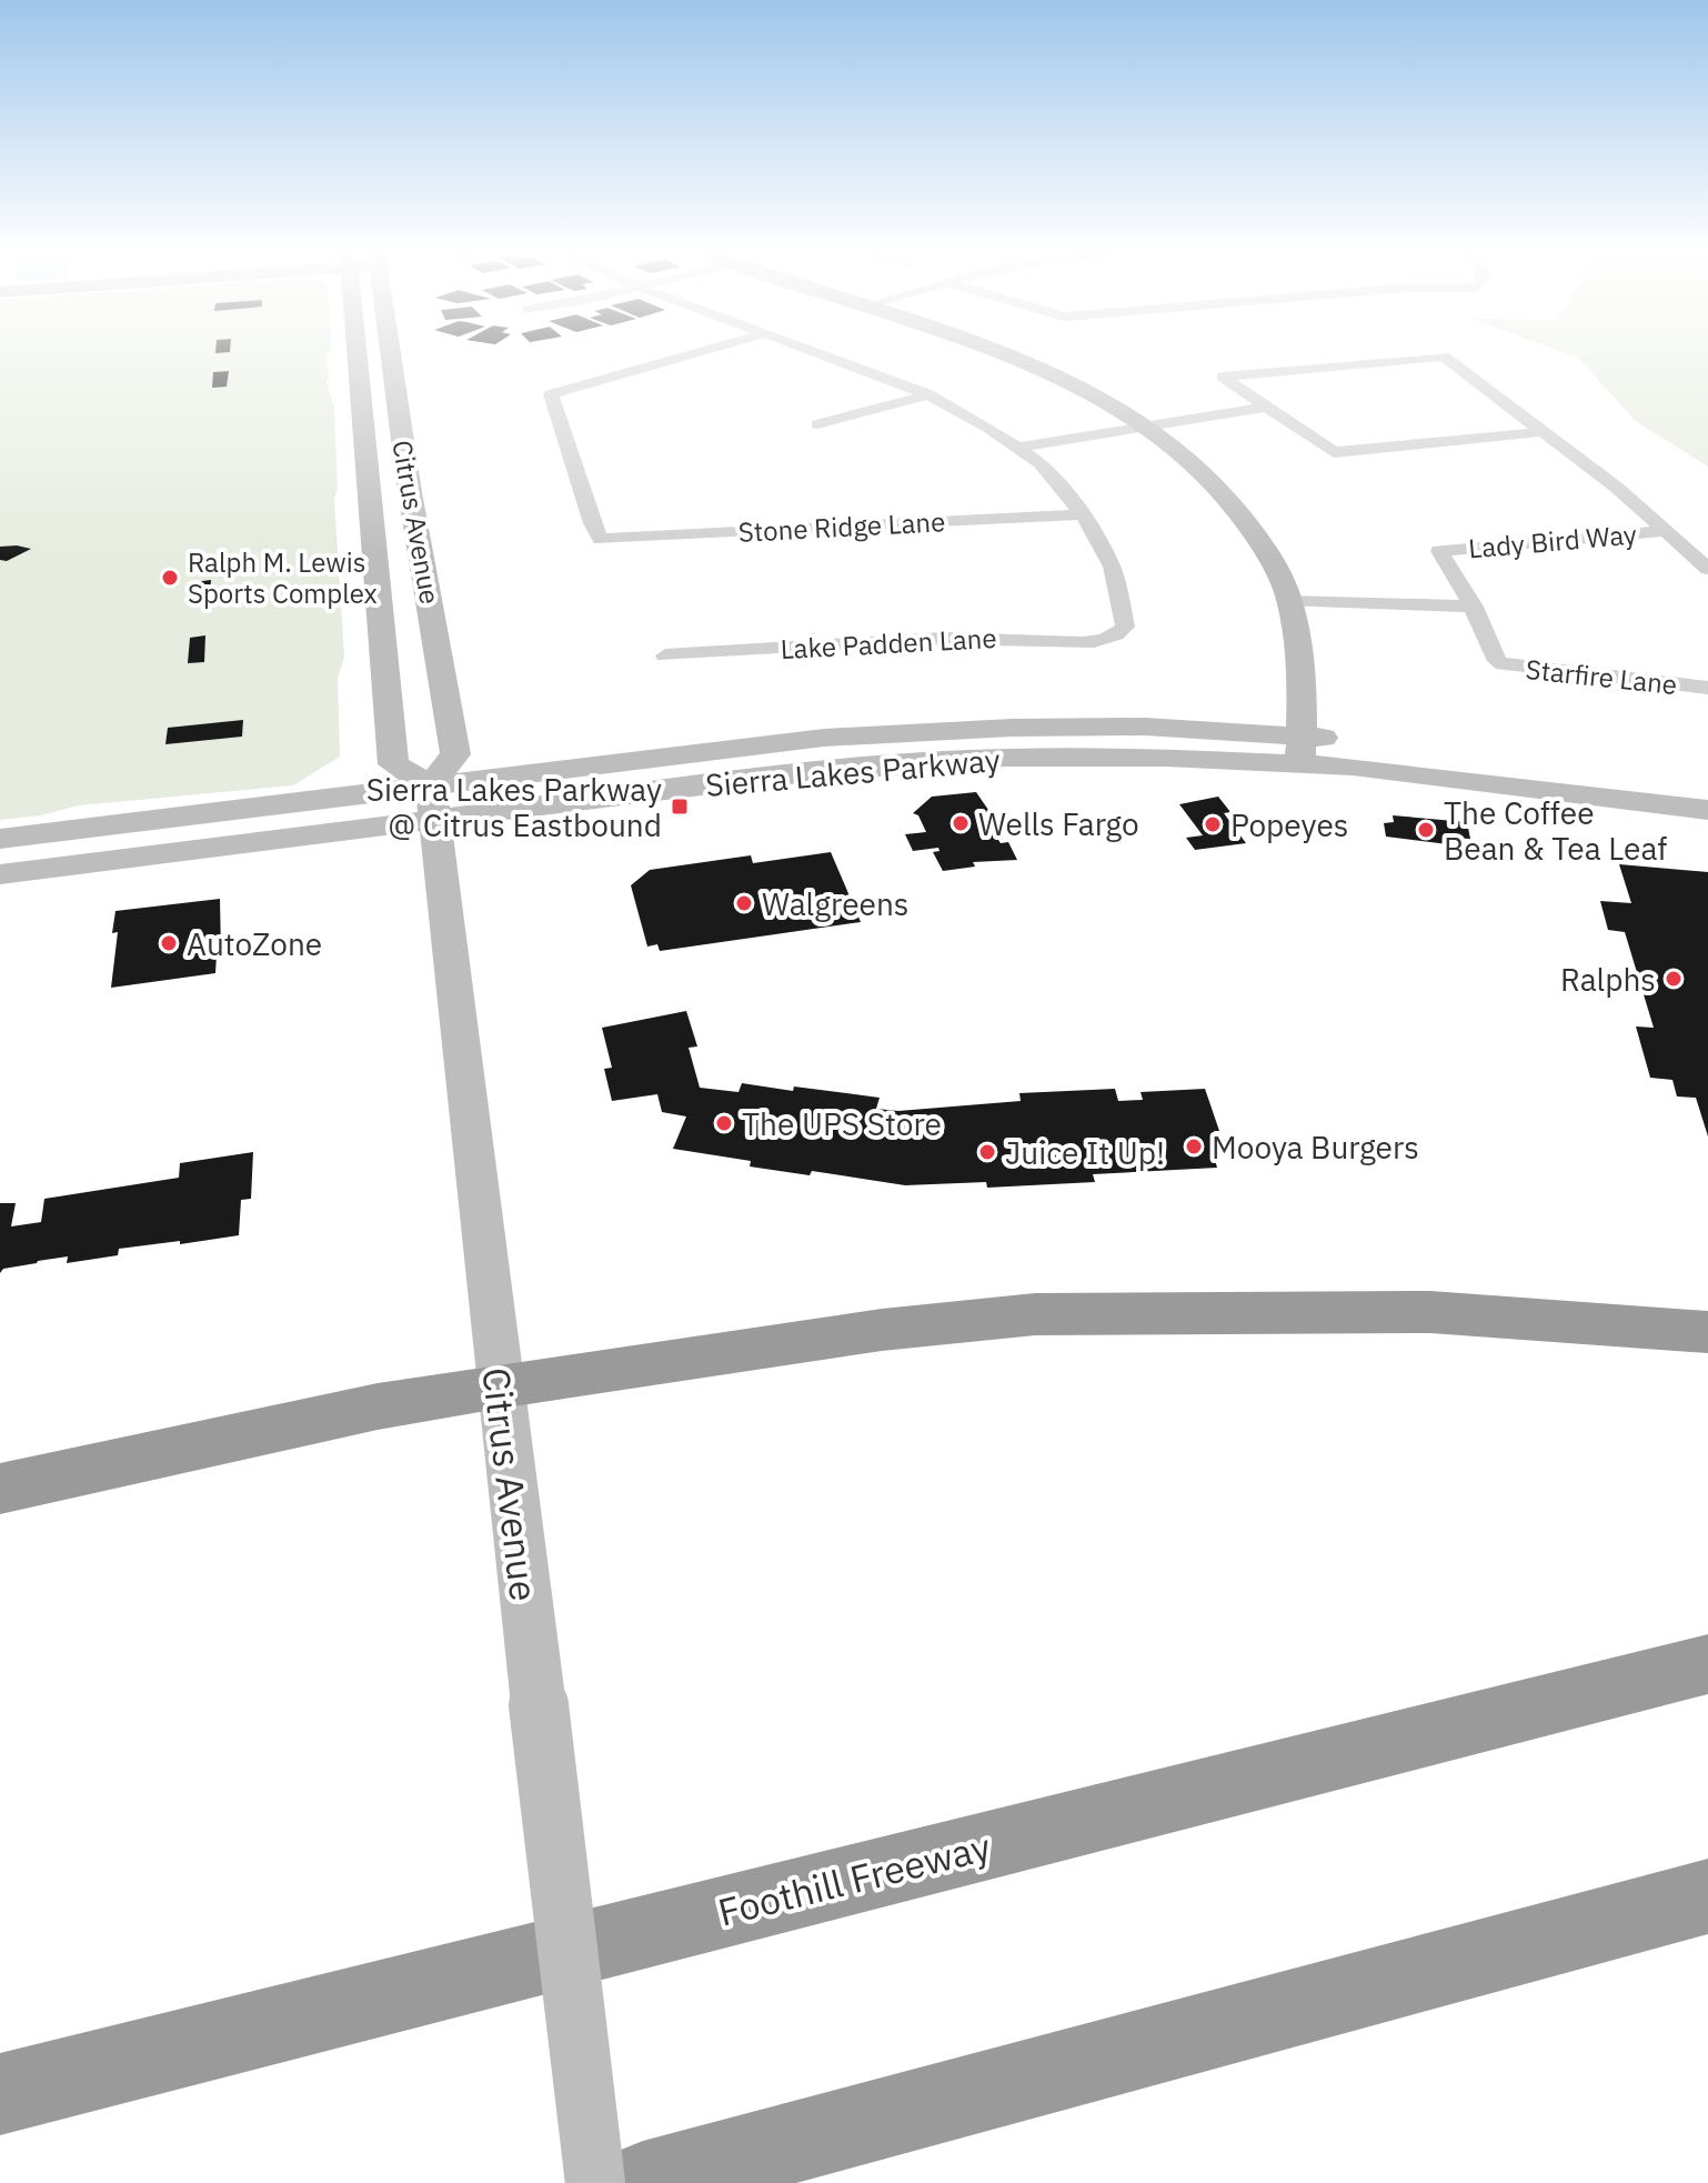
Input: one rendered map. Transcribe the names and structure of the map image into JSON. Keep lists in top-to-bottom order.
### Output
{
  "streets": {
    "highway": ["Foothill Freeway"],
    "street": [
      "Citrus Avenue",
      "Stone Ridge Lane",
      "Lady Bird Way",
      "Lake Padden Lane",
      "Starfire Lane",
      "Sierra Lakes Parkway"
    ]
  },
  "crossings": [
    ["Citrus Avenue", "Sierra Lakes Parkway"],
    ["Stone Ridge Lane", "Lake Padden Lane"],
    ["Lady Bird Way", "Starfire Lane"]
  ],
  "places": {
    "other": [
      "Ralph M. Lewis Sports Complex",
      "Wells Fargo",
      "Popeyes",
      "The Coffee Bean & Tea Leaf",
      "Walgreens",
      "AutoZone",
      "Ralphs",
      "The UPS Store",
      "Mooya Burgers",
      "Juice It Up!"
    ],
    "transit": ["Sierra Lakes Parkway @ Citrus Eastbound"]
  }
}
